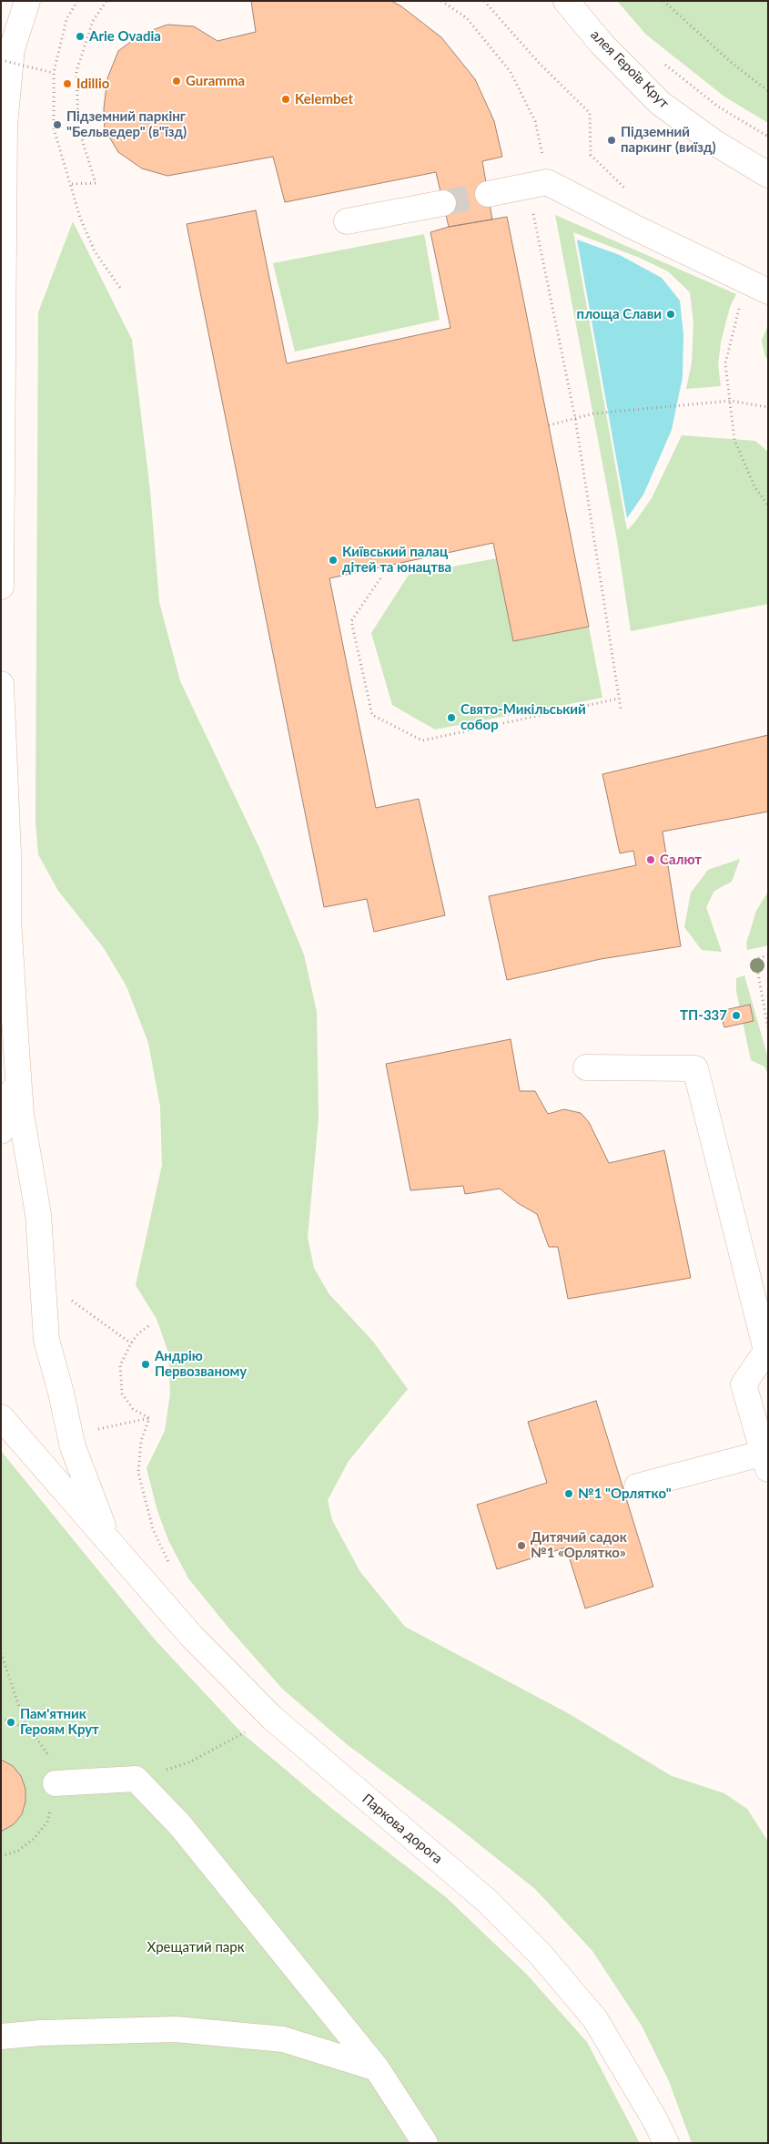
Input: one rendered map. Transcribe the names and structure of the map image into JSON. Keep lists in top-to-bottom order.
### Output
{
  "streets": {
    "main road": ["алея Героїв Крут", "Паркова дорога"]
  },
  "parks": ["Хрещатий парк"],
  "places": [
    "Arie Ovadia",
    "Guramma",
    "Idillio",
    "Kelembet",
    "Підземний паркінг \"Бельведер\" (в\"їзд)",
    "Підземний паркинг (виїзд)",
    "площа Слави",
    "Київський палац дітей та юнацтва",
    "Свято-Микільський собор",
    "Салют",
    "ТП-337",
    "Андрію Первозваному",
    "№1 \"Орлятко\"",
    "Дитячий садок №1 «Орлятко»",
    "Пам'ятник Героям Крут"
  ]
}
